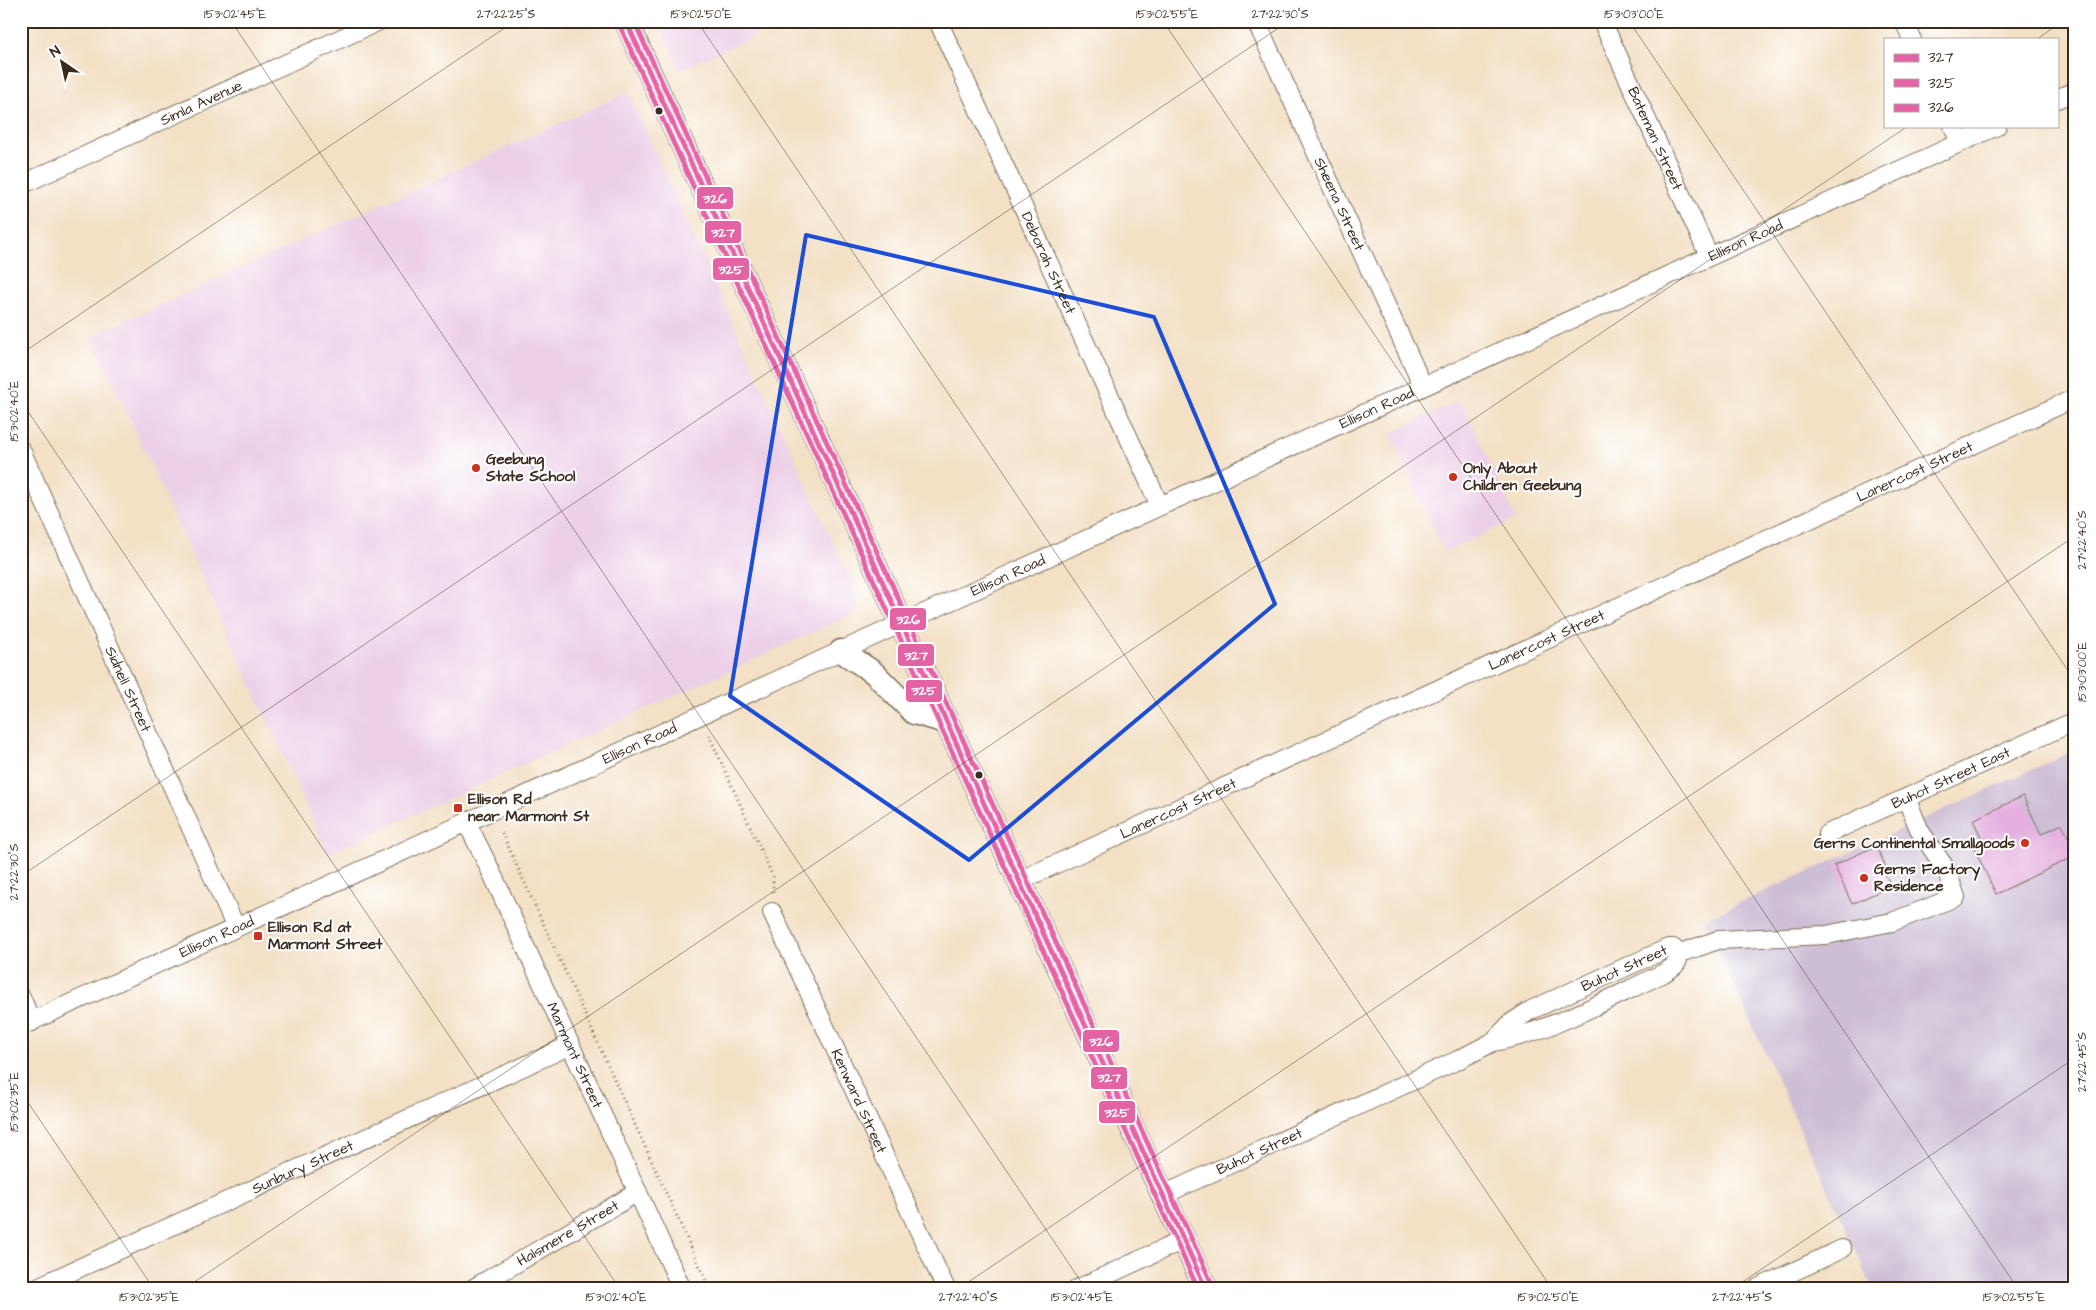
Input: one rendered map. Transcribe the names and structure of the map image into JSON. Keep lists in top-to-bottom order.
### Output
{
  "streets": {
    "street": [
      "Simla Avenue",
      "Bateman Street",
      "Sheena Street",
      "Ellison Road",
      "Deborah Street",
      "Lanercost Street",
      "Sidnell Street",
      "Buhot Street East",
      "Buhot Street",
      "Marmont Street",
      "Kenward Street",
      "Sunbury Street",
      "Halsmere Street"
    ]
  },
  "crossings": [
    ["Bateman Street", "Ellison Road"],
    ["Sheena Street", "Ellison Road"],
    ["Ellison Road", "Deborah Street"],
    ["Ellison Road", "Sidnell Street"],
    ["Ellison Road", "Marmont Street"],
    ["Buhot Street East", "Buhot Street"],
    ["Marmont Street", "Sunbury Street"],
    ["Marmont Street", "Halsmere Street"]
  ],
  "places": {
    "other": [
      "Geebung State School",
      "Only About Children Geebung",
      "Gerns Continental Smallgoods",
      "Gerns Factory Residence"
    ],
    "transit": ["Ellison Rd near Marmont St", "Ellison Rd at Marmont Street"]
  },
  "lines": ["transit line 327", "transit line 326", "transit line 325"],
  "legend": ["327", "325", "326"],
  "north": "top left",
  "coordinates": [
    "153°02'45\"E",
    "27°22'25\"S",
    "153°02'50\"E",
    "153°02'55\"E",
    "27°22'30\"S",
    "153°03'00\"E",
    "153°02'40\"E",
    "27°22'40\"S",
    "27°22'45\"S",
    "153°02'35\"E"
  ]
}
